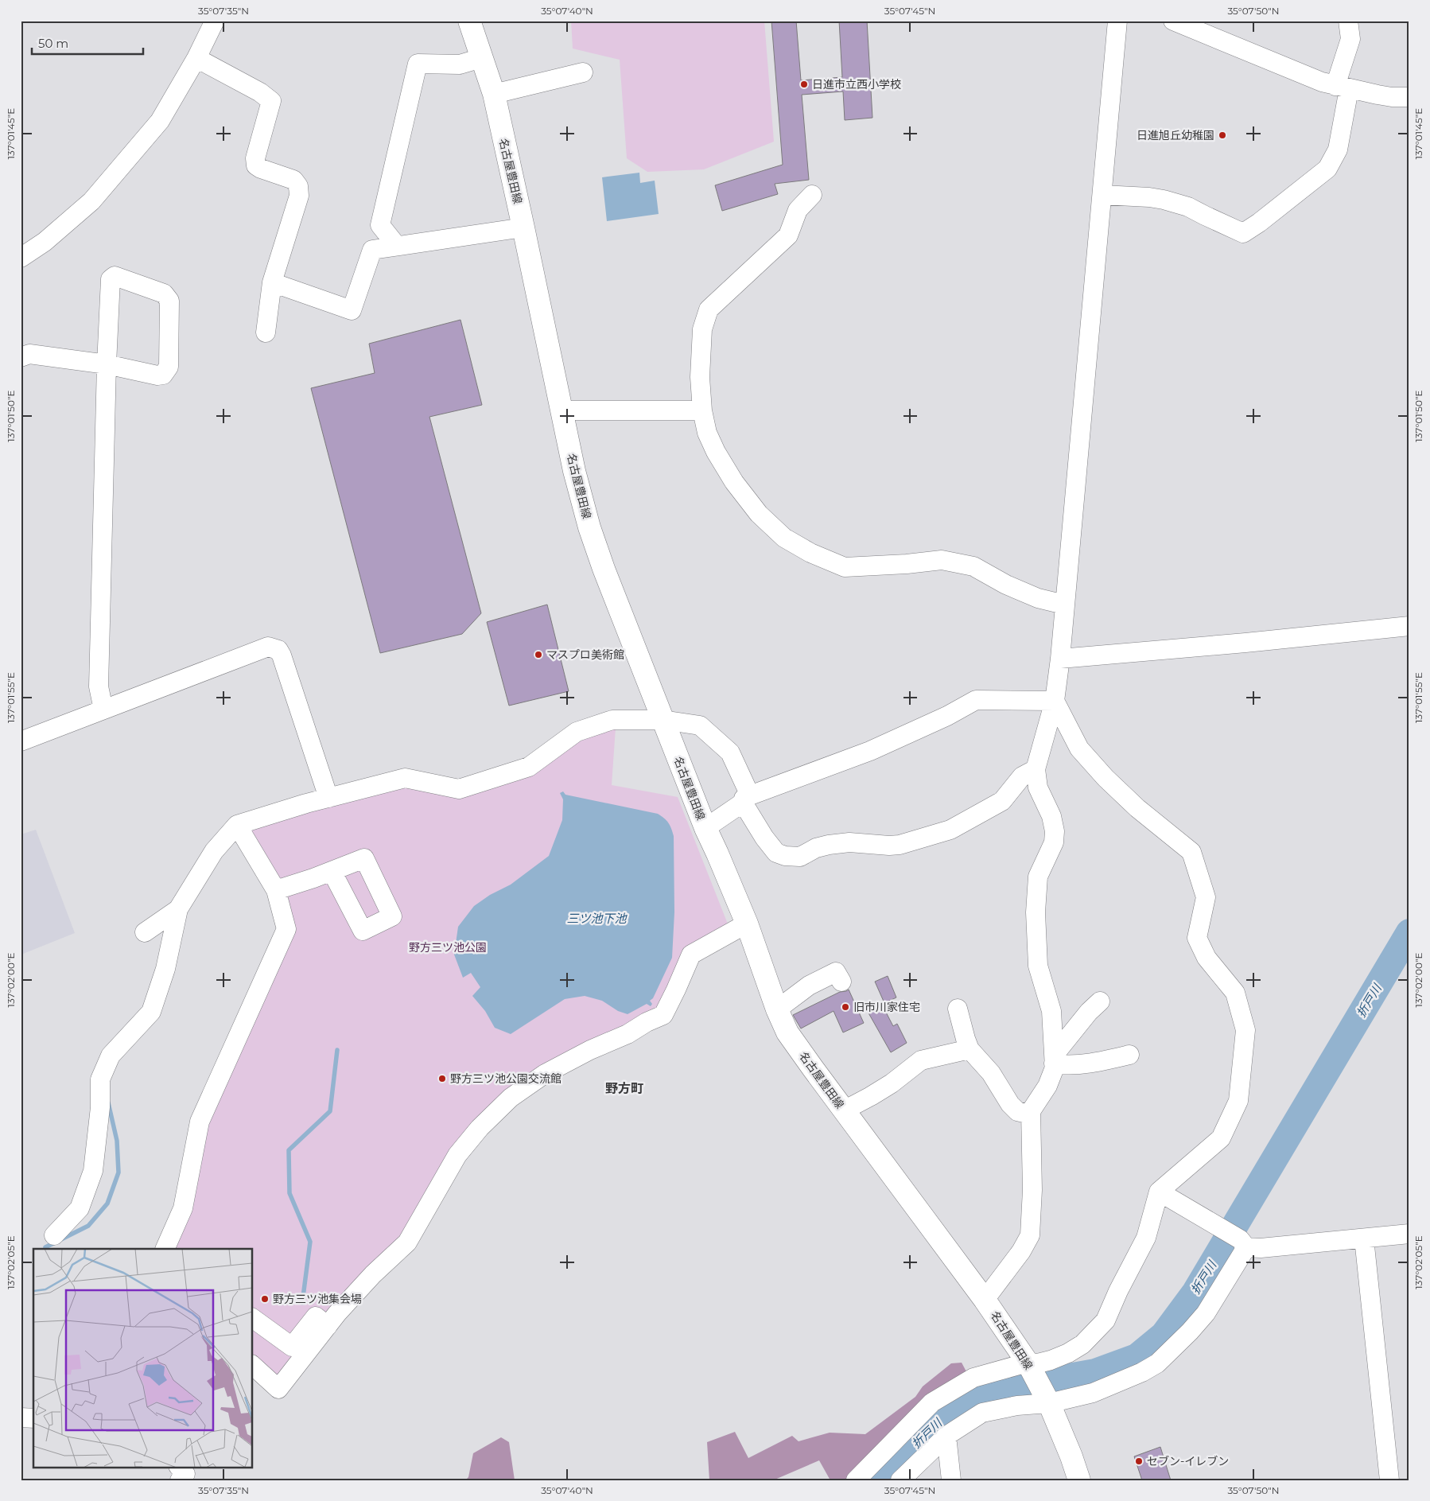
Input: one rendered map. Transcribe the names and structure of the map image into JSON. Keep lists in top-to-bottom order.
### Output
{
  "streets": {
    "main road": ["名古屋豊田線"]
  },
  "districts": ["野方町"],
  "water": ["三ツ池下池", "折戸川"],
  "parks": ["野方三ツ池公園"],
  "places": [
    "日進市立西小学校",
    "日進旭丘幼稚園",
    "マスプロ美術館",
    "旧市川家住宅",
    "野方三ツ池公園交流館",
    "野方三ツ池集会場",
    "セブン-イレブン"
  ],
  "scale_bar": "50 m",
  "coordinates": [
    "35°07'35\"N",
    "35°07'40\"N",
    "35°07'45\"N",
    "35°07'50\"N",
    "137°01'45\"E",
    "137°01'50\"E",
    "137°01'55\"E",
    "137°02'00\"E",
    "137°02'05\"E"
  ]
}
